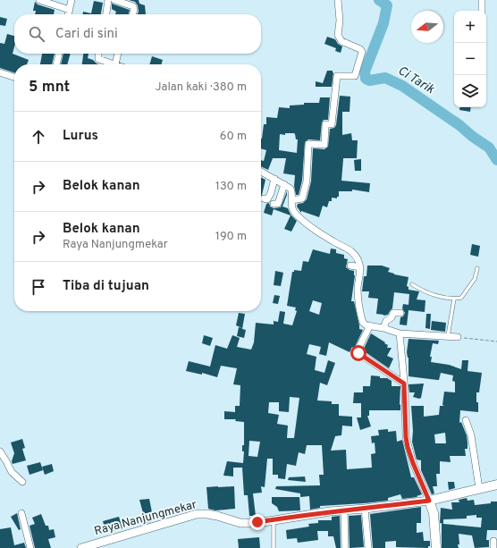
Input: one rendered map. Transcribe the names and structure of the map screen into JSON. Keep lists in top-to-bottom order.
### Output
{
  "streets": {
    "main road": ["Raya Nanjungmekar"]
  },
  "water": ["Ci Tarik"],
  "north": "left",
  "page": {
    "map_buttons": ["+", "−"],
    "search": "Cari di sini",
    "heading": ["5 mnt", "Jalan kaki · 380 m"],
    "list": [
      ["Lurus", "60 m"],
      ["Belok kanan", "130 m"],
      ["Belok kanan", "Raya Nanjungmekar", "190 m"],
      "Tiba di tujuan"
    ]
  }
}
